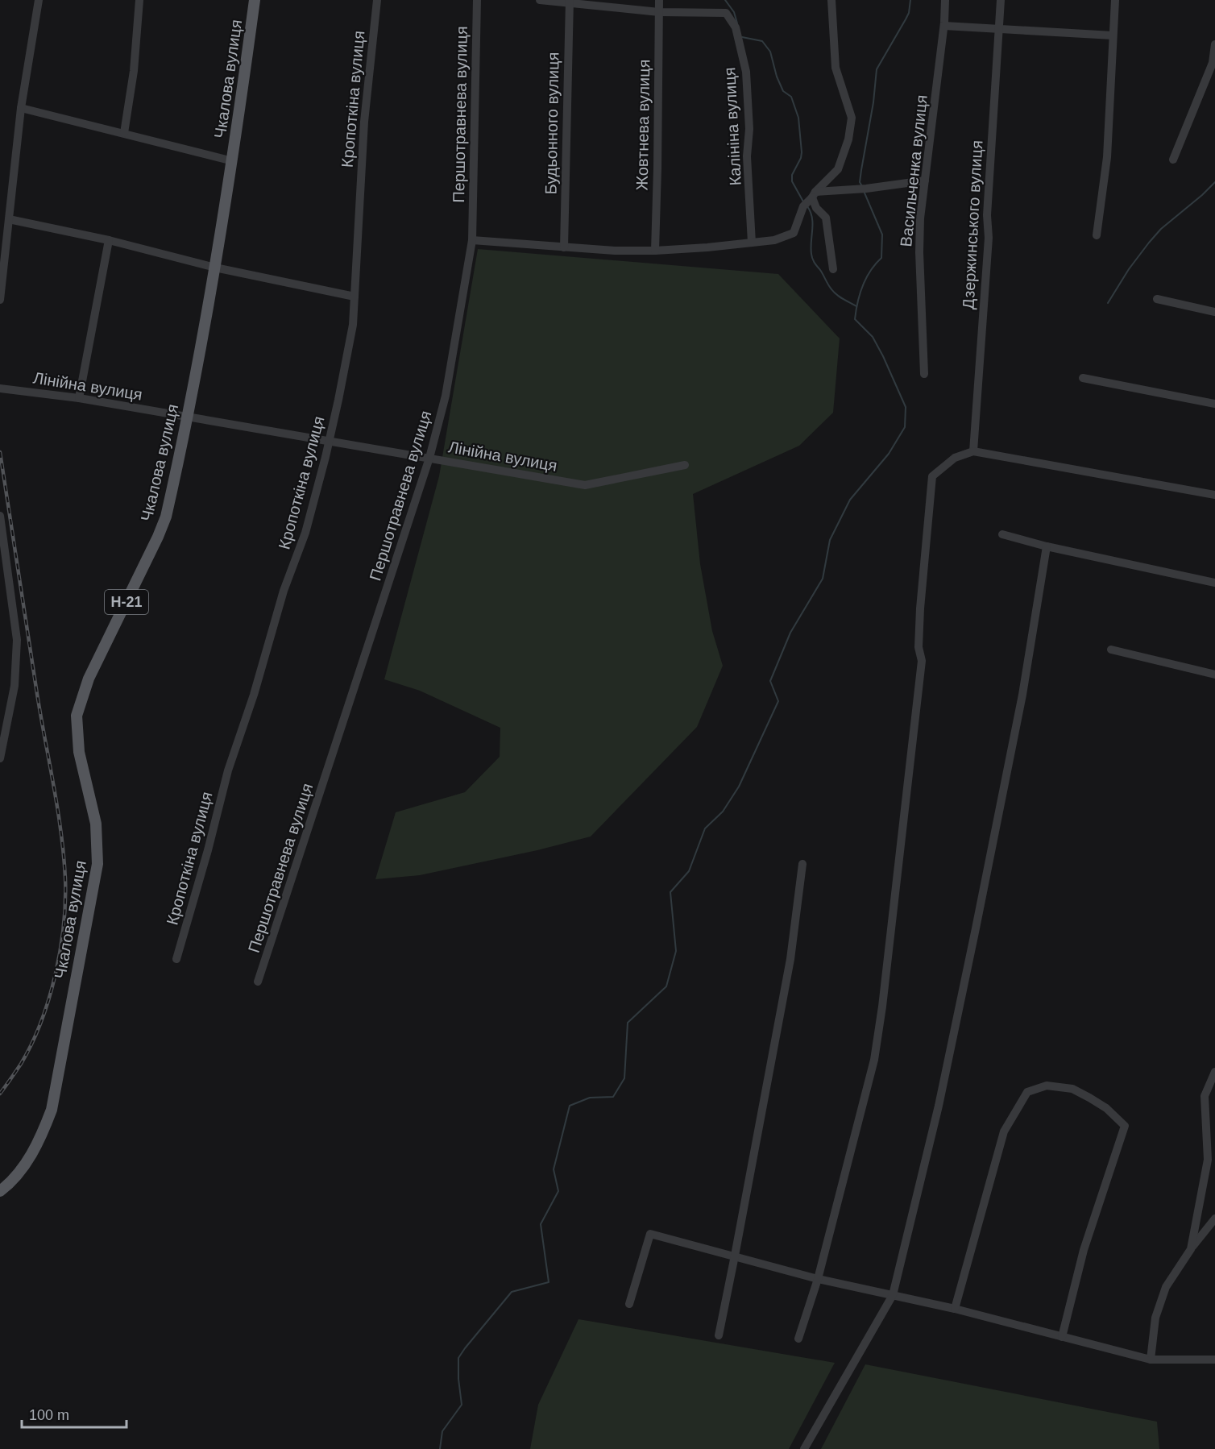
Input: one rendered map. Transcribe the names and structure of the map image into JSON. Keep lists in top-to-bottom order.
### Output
{
  "streets": {
    "main road": ["Чкалова вулиця", "Н-21"],
    "street": [
      "Кропоткіна вулиця",
      "Першотравнева вулиця",
      "Будьонного вулиця",
      "Жовтнева вулиця",
      "Калініна вулиця",
      "Васильченка вулиця",
      "Дзержинського вулиця",
      "Лінійна вулиця"
    ]
  },
  "crossings": [
    ["Чкалова вулиця", "Лінійна вулиця"],
    ["Кропоткіна вулиця", "Лінійна вулиця"],
    ["Першотравнева вулиця", "Лінійна вулиця"],
    ["Жовтнева вулиця", "Калініна вулиця"]
  ],
  "scale_bar": "100 m"
}
